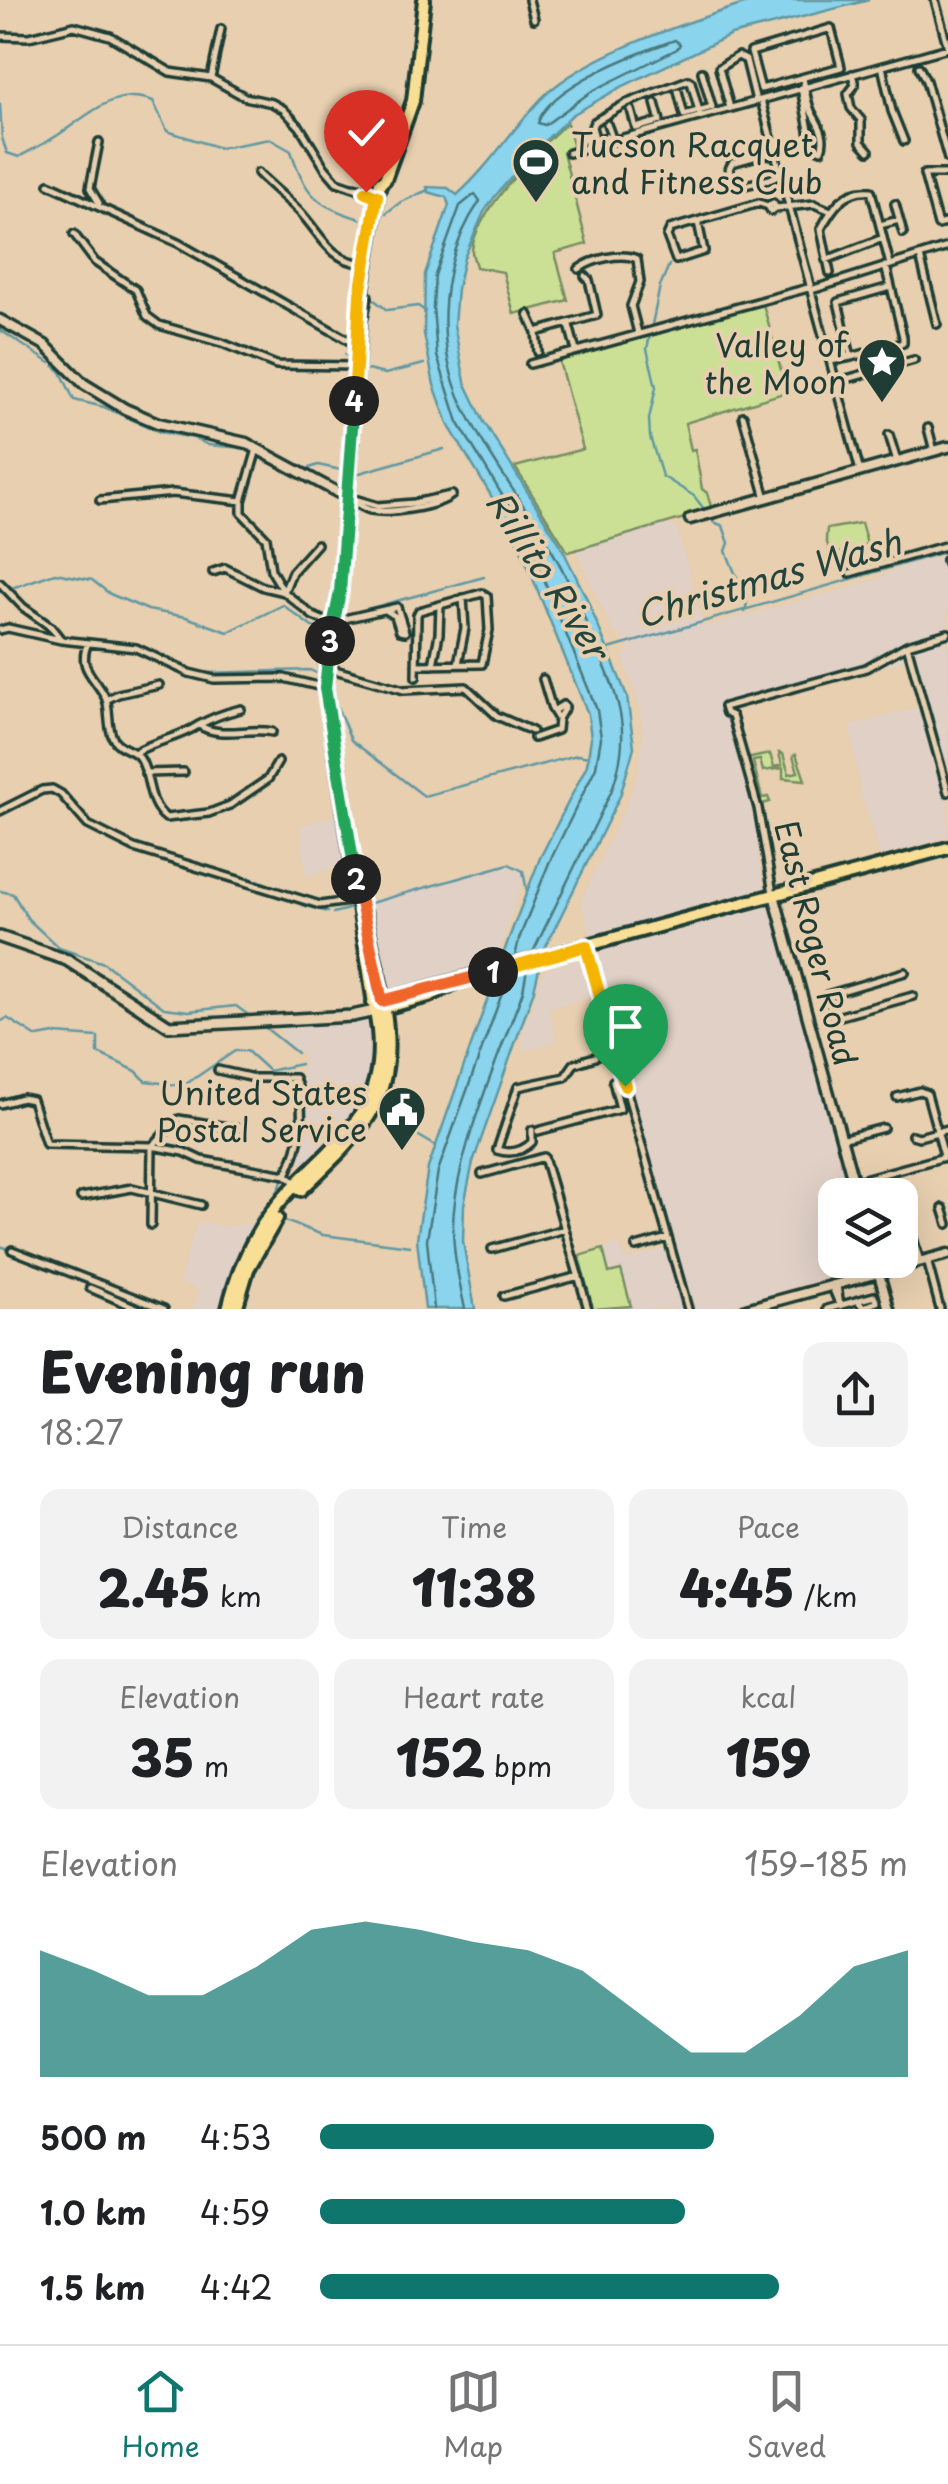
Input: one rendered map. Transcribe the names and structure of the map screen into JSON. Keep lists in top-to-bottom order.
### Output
{
  "streets": {
    "street": ["East Roger Road"]
  },
  "water": ["Rillito River", "Christmas Wash"],
  "places": {
    "sports": ["Tucson Racquet and Fitness Club"],
    "place": ["Valley of the Moon"],
    "public building": ["United States Postal Service"]
  },
  "page": {
    "pins": [
      "4",
      "3",
      "2",
      "1"
    ],
    "heading": ["Evening run", "18:27"],
    "stats": [
      ["Distance", "2.45 km"],
      ["Time", "11:38"],
      ["Pace", "4:45 /km"],
      ["Elevation", "35 m"],
      ["Heart rate", "152 bpm"],
      ["kcal", "159"]
    ],
    "chart": ["Elevation", "159–185 m"],
    "list": [
      {
        "name": "500 m",
        "note": "4:53"
      },
      {
        "name": "1.0 km",
        "note": "4:59"
      },
      {
        "name": "1.5 km",
        "note": "4:42"
      }
    ],
    "tabs": ["Home", "Map", "Saved"]
  }
}
